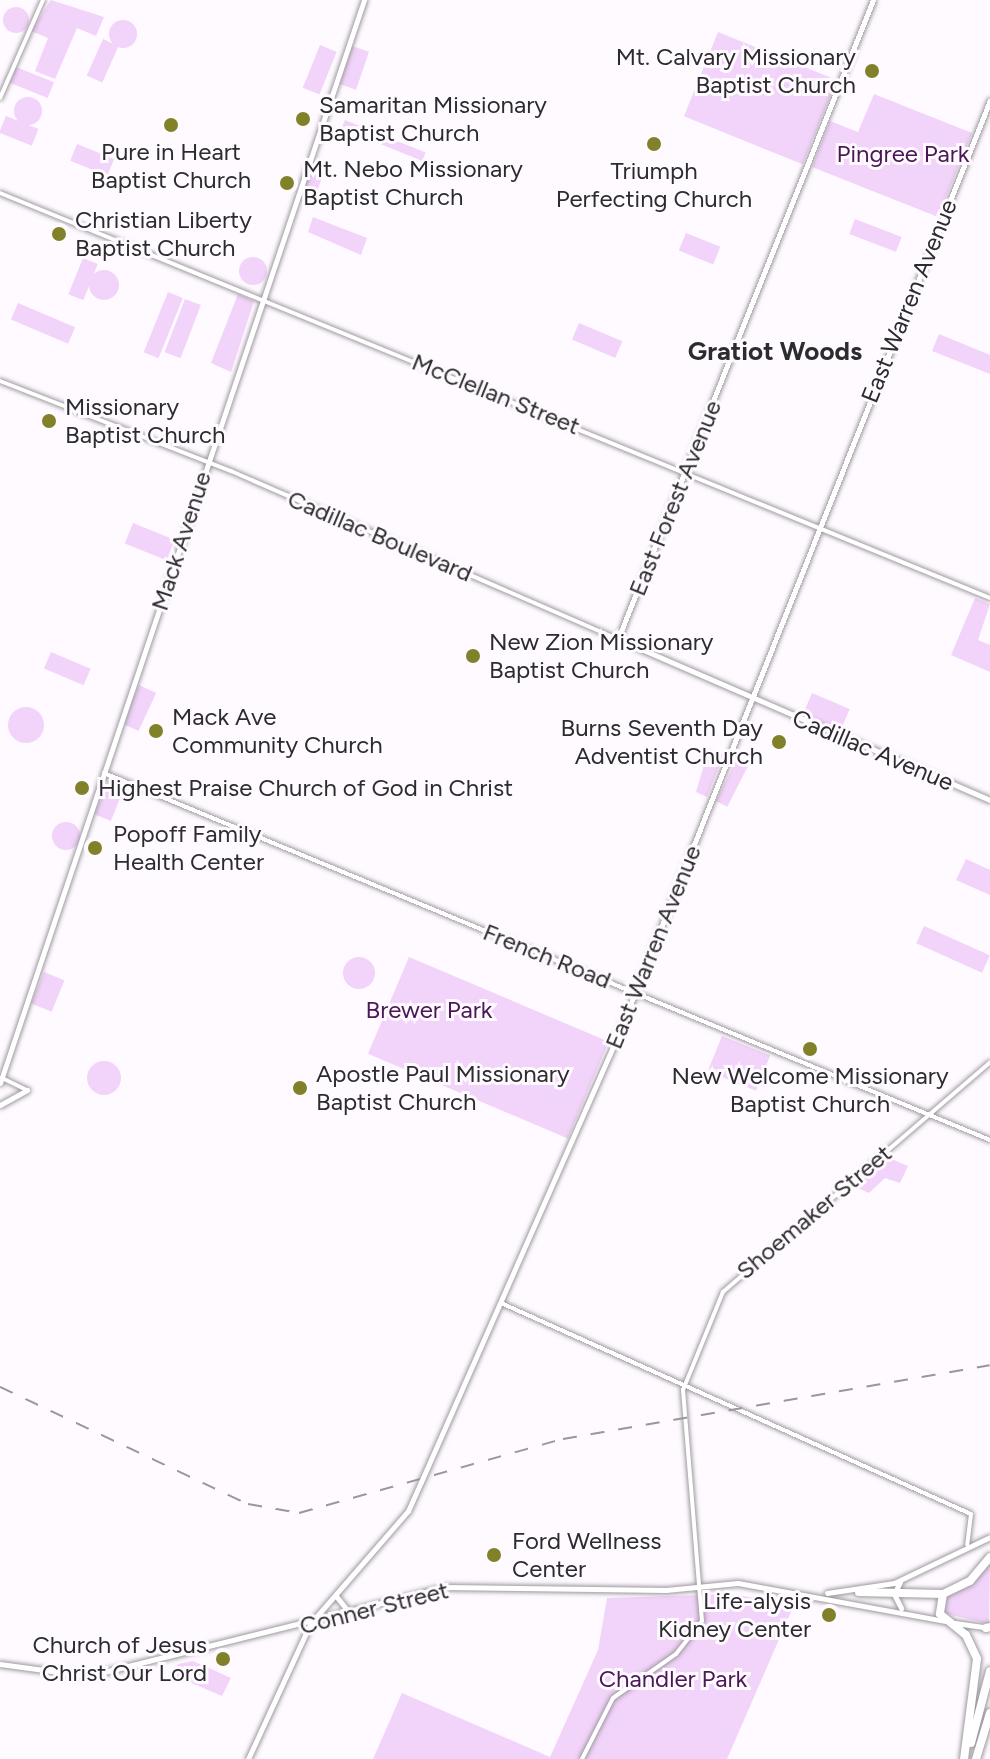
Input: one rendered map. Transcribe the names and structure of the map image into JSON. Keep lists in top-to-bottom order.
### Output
{
  "streets": {
    "main road": [
      "East Warren Avenue",
      "East Forest Avenue",
      "Cadillac Boulevard",
      "Mack Avenue",
      "Cadillac Avenue",
      "Conner Street"
    ],
    "street": ["McClellan Street", "French Road", "Shoemaker Street"]
  },
  "crossings": [
    ["East Warren Avenue", "McClellan Street"],
    ["East Warren Avenue", "Cadillac Boulevard"],
    ["East Warren Avenue", "Cadillac Avenue"],
    ["East Warren Avenue", "French Road"],
    ["East Warren Avenue", "Conner Street"],
    ["McClellan Street", "East Forest Avenue"],
    ["McClellan Street", "Mack Avenue"],
    ["East Forest Avenue", "Cadillac Boulevard"],
    ["Cadillac Boulevard", "Mack Avenue"],
    ["Cadillac Boulevard", "Cadillac Avenue"],
    ["Mack Avenue", "French Road"],
    ["French Road", "Shoemaker Street"],
    ["Shoemaker Street", "Conner Street"]
  ],
  "districts": ["Gratiot Woods"],
  "parks": ["Pingree Park", "Brewer Park", "Chandler Park"],
  "places": [
    "Mt. Calvary Missionary Baptist Church",
    "Samaritan Missionary Baptist Church",
    "Pure in Heart Baptist Church",
    "Triumph Perfecting Church",
    "Mt. Nebo Missionary Baptist Church",
    "Christian Liberty Baptist Church",
    "Missionary Baptist Church",
    "New Zion Missionary Baptist Church",
    "Mack Ave Community Church",
    "Burns Seventh Day Adventist Church",
    "Highest Praise Church of God in Christ",
    "Popoff Family Health Center",
    "New Welcome Missionary Baptist Church",
    "Apostle Paul Missionary Baptist Church",
    "Ford Wellness Center",
    "Life-alysis Kidney Center",
    "Church of Jesus Christ Our Lord"
  ]
}
